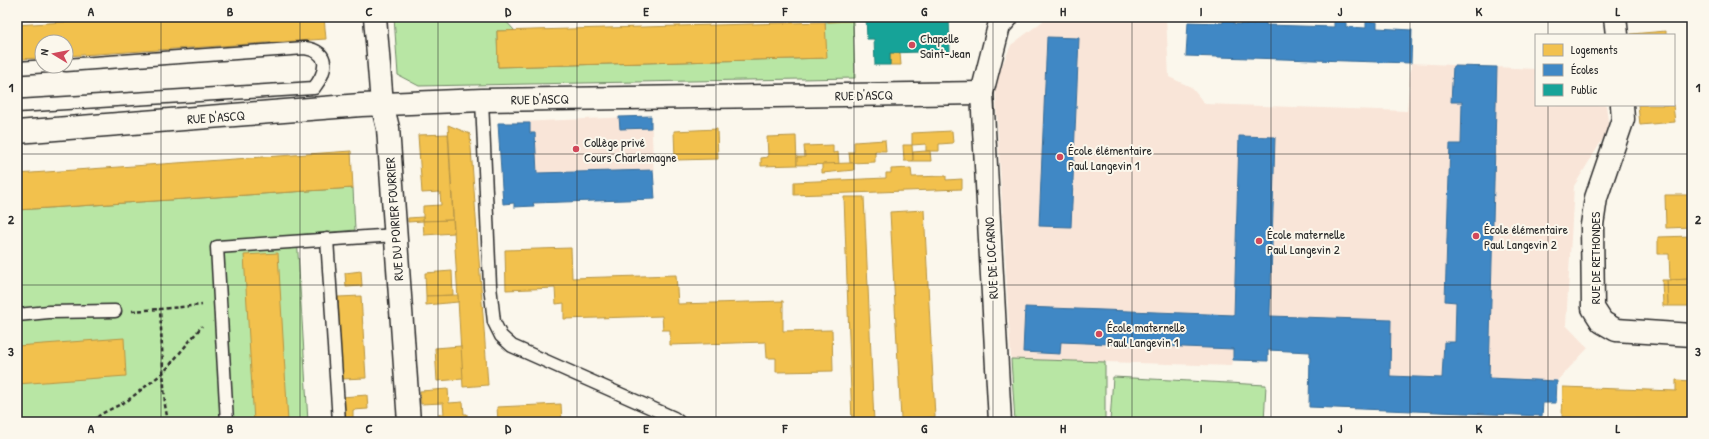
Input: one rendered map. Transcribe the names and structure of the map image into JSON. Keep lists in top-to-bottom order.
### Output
{
  "streets": {
    "street": [
      "RUE D'ASCQ",
      "RUE DU POIRIER FOURRIER",
      "RUE DE LOCARNO",
      "RUE DE RETHONDES"
    ]
  },
  "crossings": [
    ["RUE D'ASCQ", "RUE DU POIRIER FOURRIER"],
    ["RUE D'ASCQ", "RUE DE LOCARNO"]
  ],
  "places": [
    "Chapelle Saint-Jean",
    "Collège privé Cours Charlemagne",
    "École élémentaire Paul Langevin 1",
    "École élémentaire Paul Langevin 2",
    "École maternelle Paul Langevin 2",
    "École maternelle Paul Langevin 1"
  ],
  "legend": ["Logements", "Écoles", "Public"],
  "north": "left",
  "grid": {
    "columns": [
      "A",
      "B",
      "C",
      "D",
      "E",
      "F",
      "G",
      "H",
      "I",
      "J",
      "K",
      "L"
    ],
    "rows": ["1", "2", "3"]
  }
}
